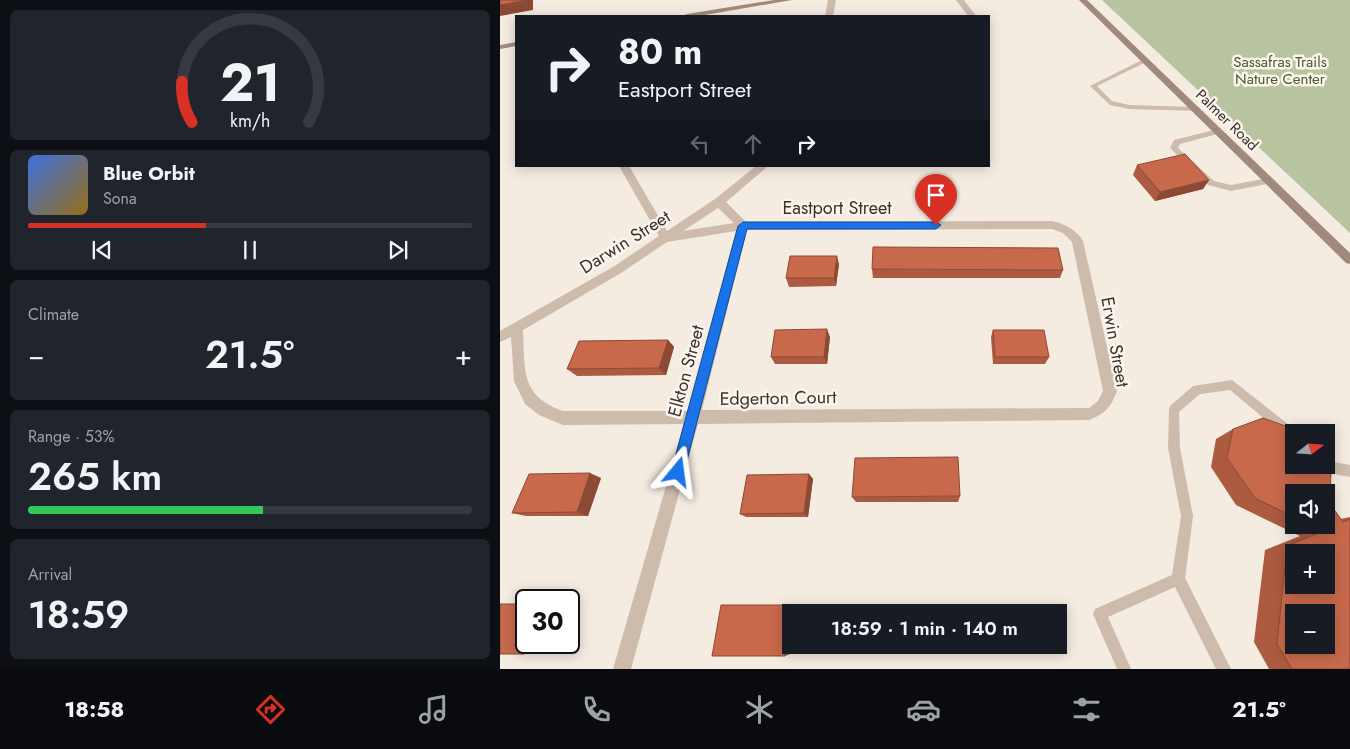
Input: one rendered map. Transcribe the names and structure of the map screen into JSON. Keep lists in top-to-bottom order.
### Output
{
  "streets": {
    "street": [
      "Palmer Road",
      "Eastport Street",
      "Darwin Street",
      "Erwin Street",
      "Elkton Street",
      "Edgerton Court"
    ]
  },
  "crossings": [
    ["Eastport Street", "Darwin Street"],
    ["Eastport Street", "Erwin Street"],
    ["Eastport Street", "Elkton Street"],
    ["Darwin Street", "Edgerton Court"],
    ["Erwin Street", "Edgerton Court"],
    ["Elkton Street", "Edgerton Court"]
  ],
  "parks": ["Sassafras Trails Nature Center"],
  "north": "right",
  "page": {
    "turn": ["80 m", "Eastport Street"],
    "song": ["Blue Orbit", "Sona"],
    "tile": [
      "Climate",
      ["Range · 53%", "265 km"],
      ["Arrival", "18:59"]
    ],
    "heat": ["−", "21.5°", "+"],
    "map_buttons": ["+", "−"],
    "limit": "30",
    "trip": "18:59 · 1 min · 140 m",
    "tabs": ["18:58", "21.5°"],
    "gauge": ["21", "km/h"]
  }
}
